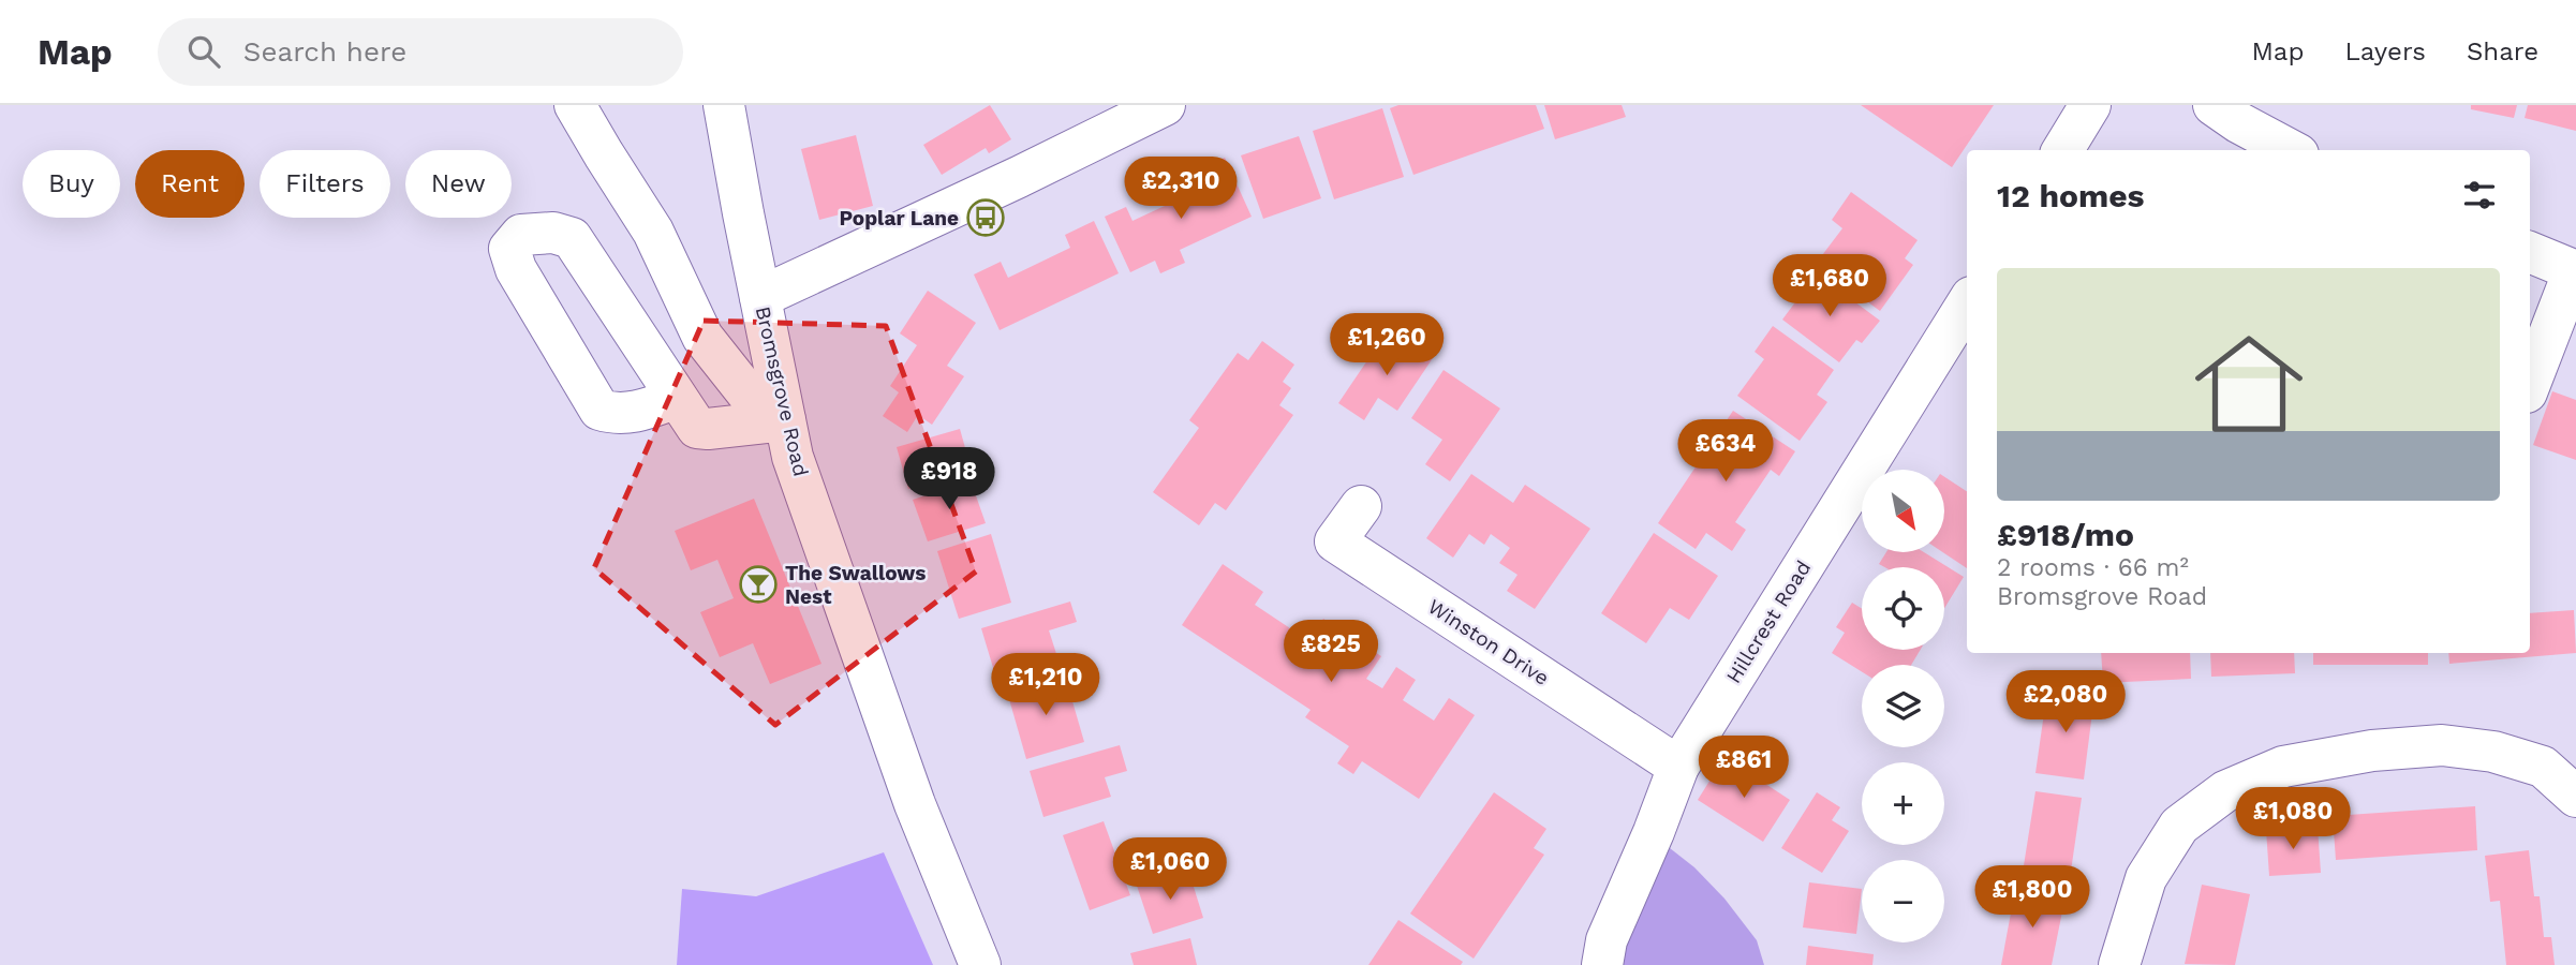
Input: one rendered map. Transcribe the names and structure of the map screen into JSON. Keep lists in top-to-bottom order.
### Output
{
  "streets": {
    "street": ["Bromsgrove Road", "Hillcrest Road", "Winston Drive"]
  },
  "crossings": [
    ["Hillcrest Road", "Winston Drive"]
  ],
  "places": {
    "bus stop": ["Poplar Lane"],
    "bar": ["The Swallows Nest"]
  },
  "north": "bottom right",
  "page": {
    "header": "Map",
    "search": "Search here",
    "nav": ["Map", "Layers", "Share"],
    "chip": [
      "Buy",
      "Rent",
      "Filters",
      "New"
    ],
    "heading": "12 homes",
    "price": [
      "£2,310",
      "£1,680",
      "£1,260",
      "£634",
      "£918",
      "£825",
      "£1,210",
      "£2,080",
      "£861",
      "£1,080",
      "£1,060",
      "£1,800"
    ],
    "list": [
      {
        "name": "£918/mo",
        "note": "2 rooms · 66 m² · Bromsgrove Road"
      }
    ],
    "map_buttons": ["+", "−"]
  }
}
